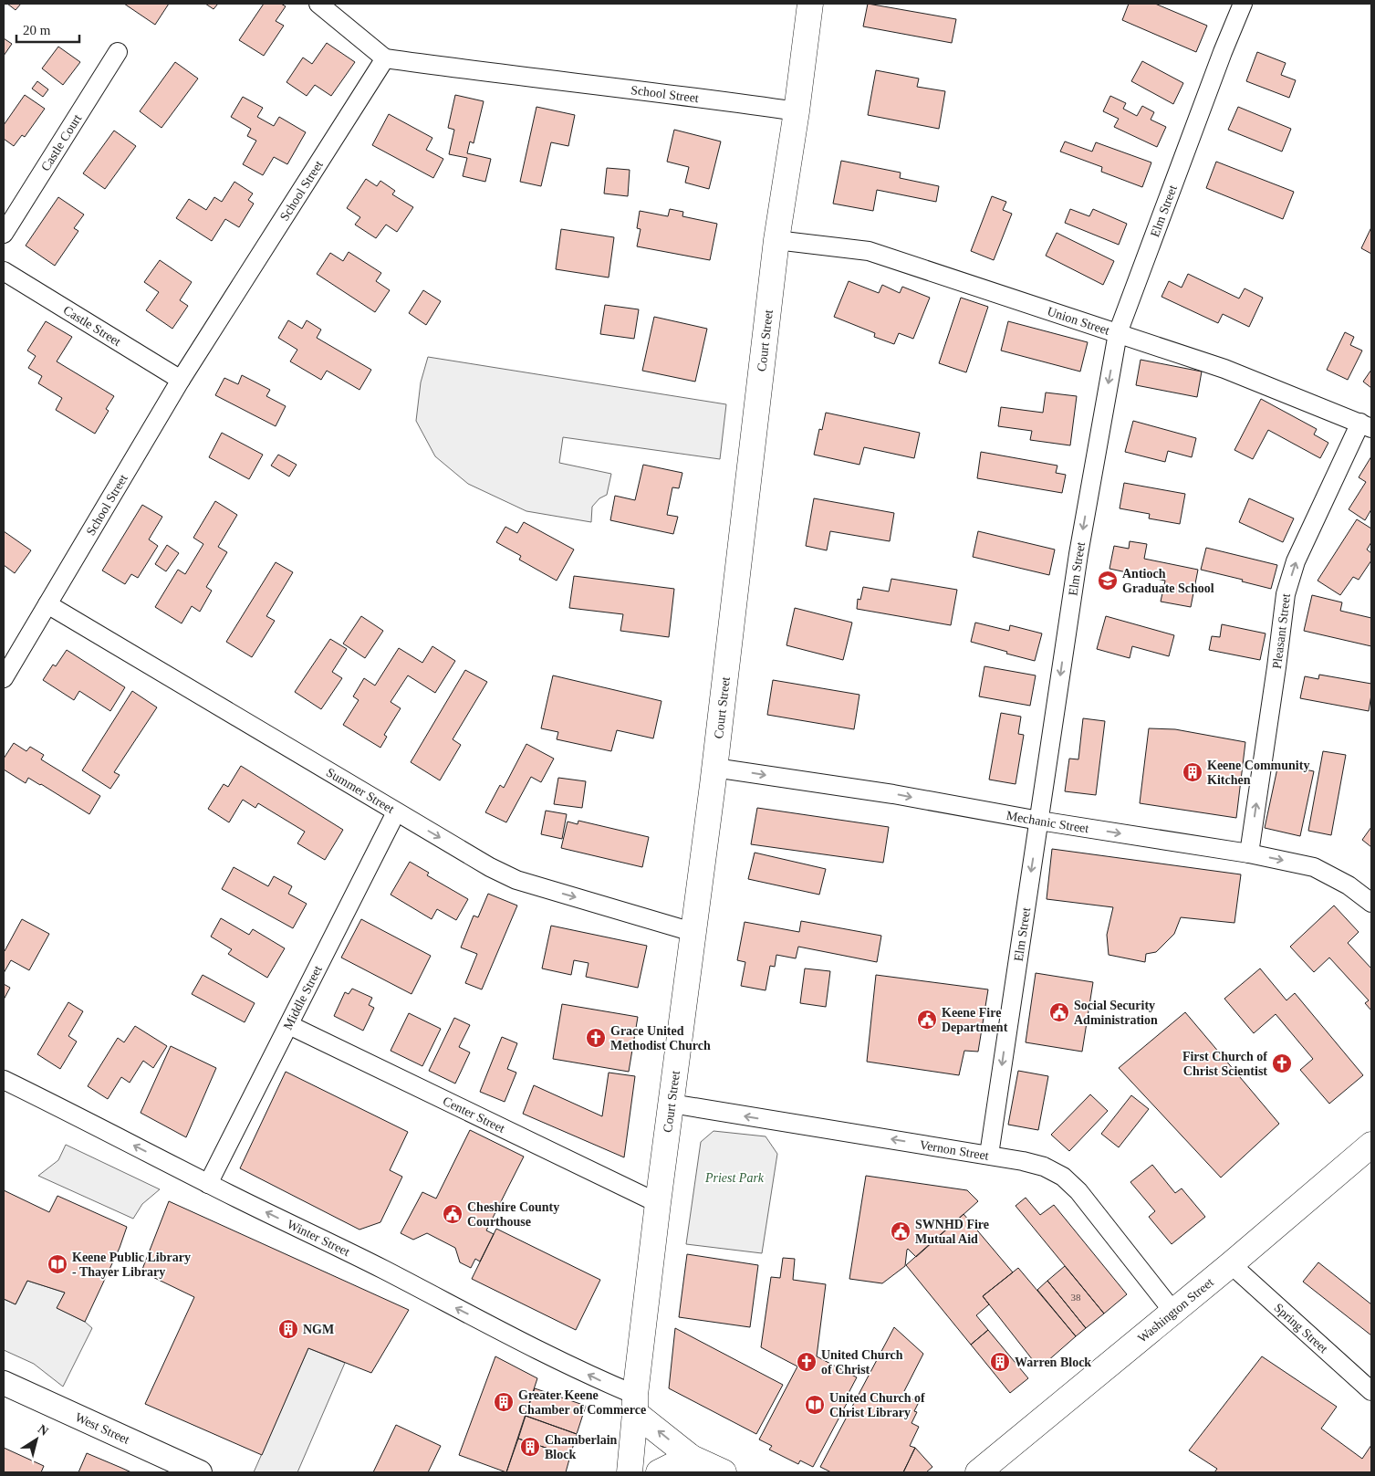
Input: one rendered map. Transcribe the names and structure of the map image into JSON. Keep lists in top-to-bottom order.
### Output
{
  "streets": {
    "main road": ["Court Street", "Washington Street"],
    "street": [
      "School Street",
      "Castle Court",
      "Elm Street",
      "Union Street",
      "Castle Street",
      "Pleasant Street",
      "Summer Street",
      "Mechanic Street",
      "Middle Street",
      "Center Street",
      "Vernon Street",
      "Winter Street",
      "Spring Street",
      "West Street"
    ]
  },
  "crossings": [
    ["School Street", "Castle Street"],
    ["School Street", "Court Street"],
    ["School Street", "Summer Street"],
    ["Elm Street", "Union Street"],
    ["Elm Street", "Mechanic Street"],
    ["Elm Street", "Vernon Street"],
    ["Union Street", "Court Street"],
    ["Union Street", "Pleasant Street"],
    ["Court Street", "Summer Street"],
    ["Court Street", "Mechanic Street"],
    ["Court Street", "Center Street"],
    ["Court Street", "Vernon Street"],
    ["Court Street", "Winter Street"],
    ["Pleasant Street", "Mechanic Street"],
    ["Summer Street", "Middle Street"],
    ["Middle Street", "Center Street"],
    ["Middle Street", "Winter Street"],
    ["Vernon Street", "Washington Street"],
    ["Washington Street", "Spring Street"]
  ],
  "one_way": [
    "Elm Street",
    "Pleasant Street",
    "Summer Street",
    "Mechanic Street",
    "Vernon Street",
    "Winter Street"
  ],
  "parks": ["Priest Park"],
  "places": {
    "school or university": ["Antioch Graduate School"],
    "building": [
      "Keene Community Kitchen",
      "NGM",
      "Warren Block",
      "Greater Keene Chamber of Commerce",
      "Chamberlain Block"
    ],
    "public building": [
      "Social Security Administration",
      "Keene Fire Department",
      "Cheshire County Courthouse",
      "SWNHD Fire Mutual Aid"
    ],
    "church": ["Grace United Methodist Church", "First Church of Christ Scientist", "United Church of Christ"],
    "library": ["Keene Public Library - Thayer Library", "United Church of Christ Library"]
  },
  "house_numbers": ["38"],
  "scale_bar": "20 m",
  "north": "top right"
}
